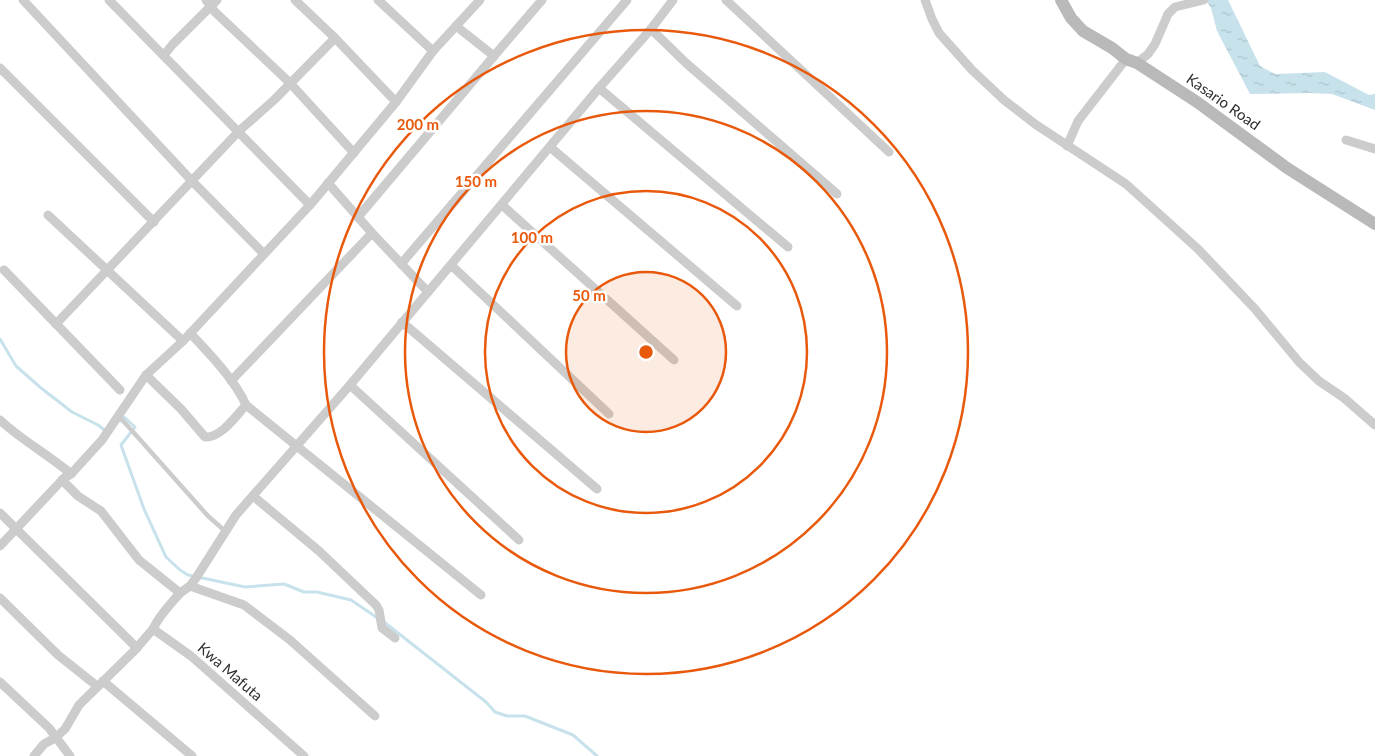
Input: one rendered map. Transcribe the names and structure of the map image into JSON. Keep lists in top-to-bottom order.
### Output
{
  "streets": {
    "street": ["Kasario Road", "Kwa Mafuta"]
  },
  "rings": [
    "200 m",
    "150 m",
    "100 m",
    "50 m"
  ]
}
